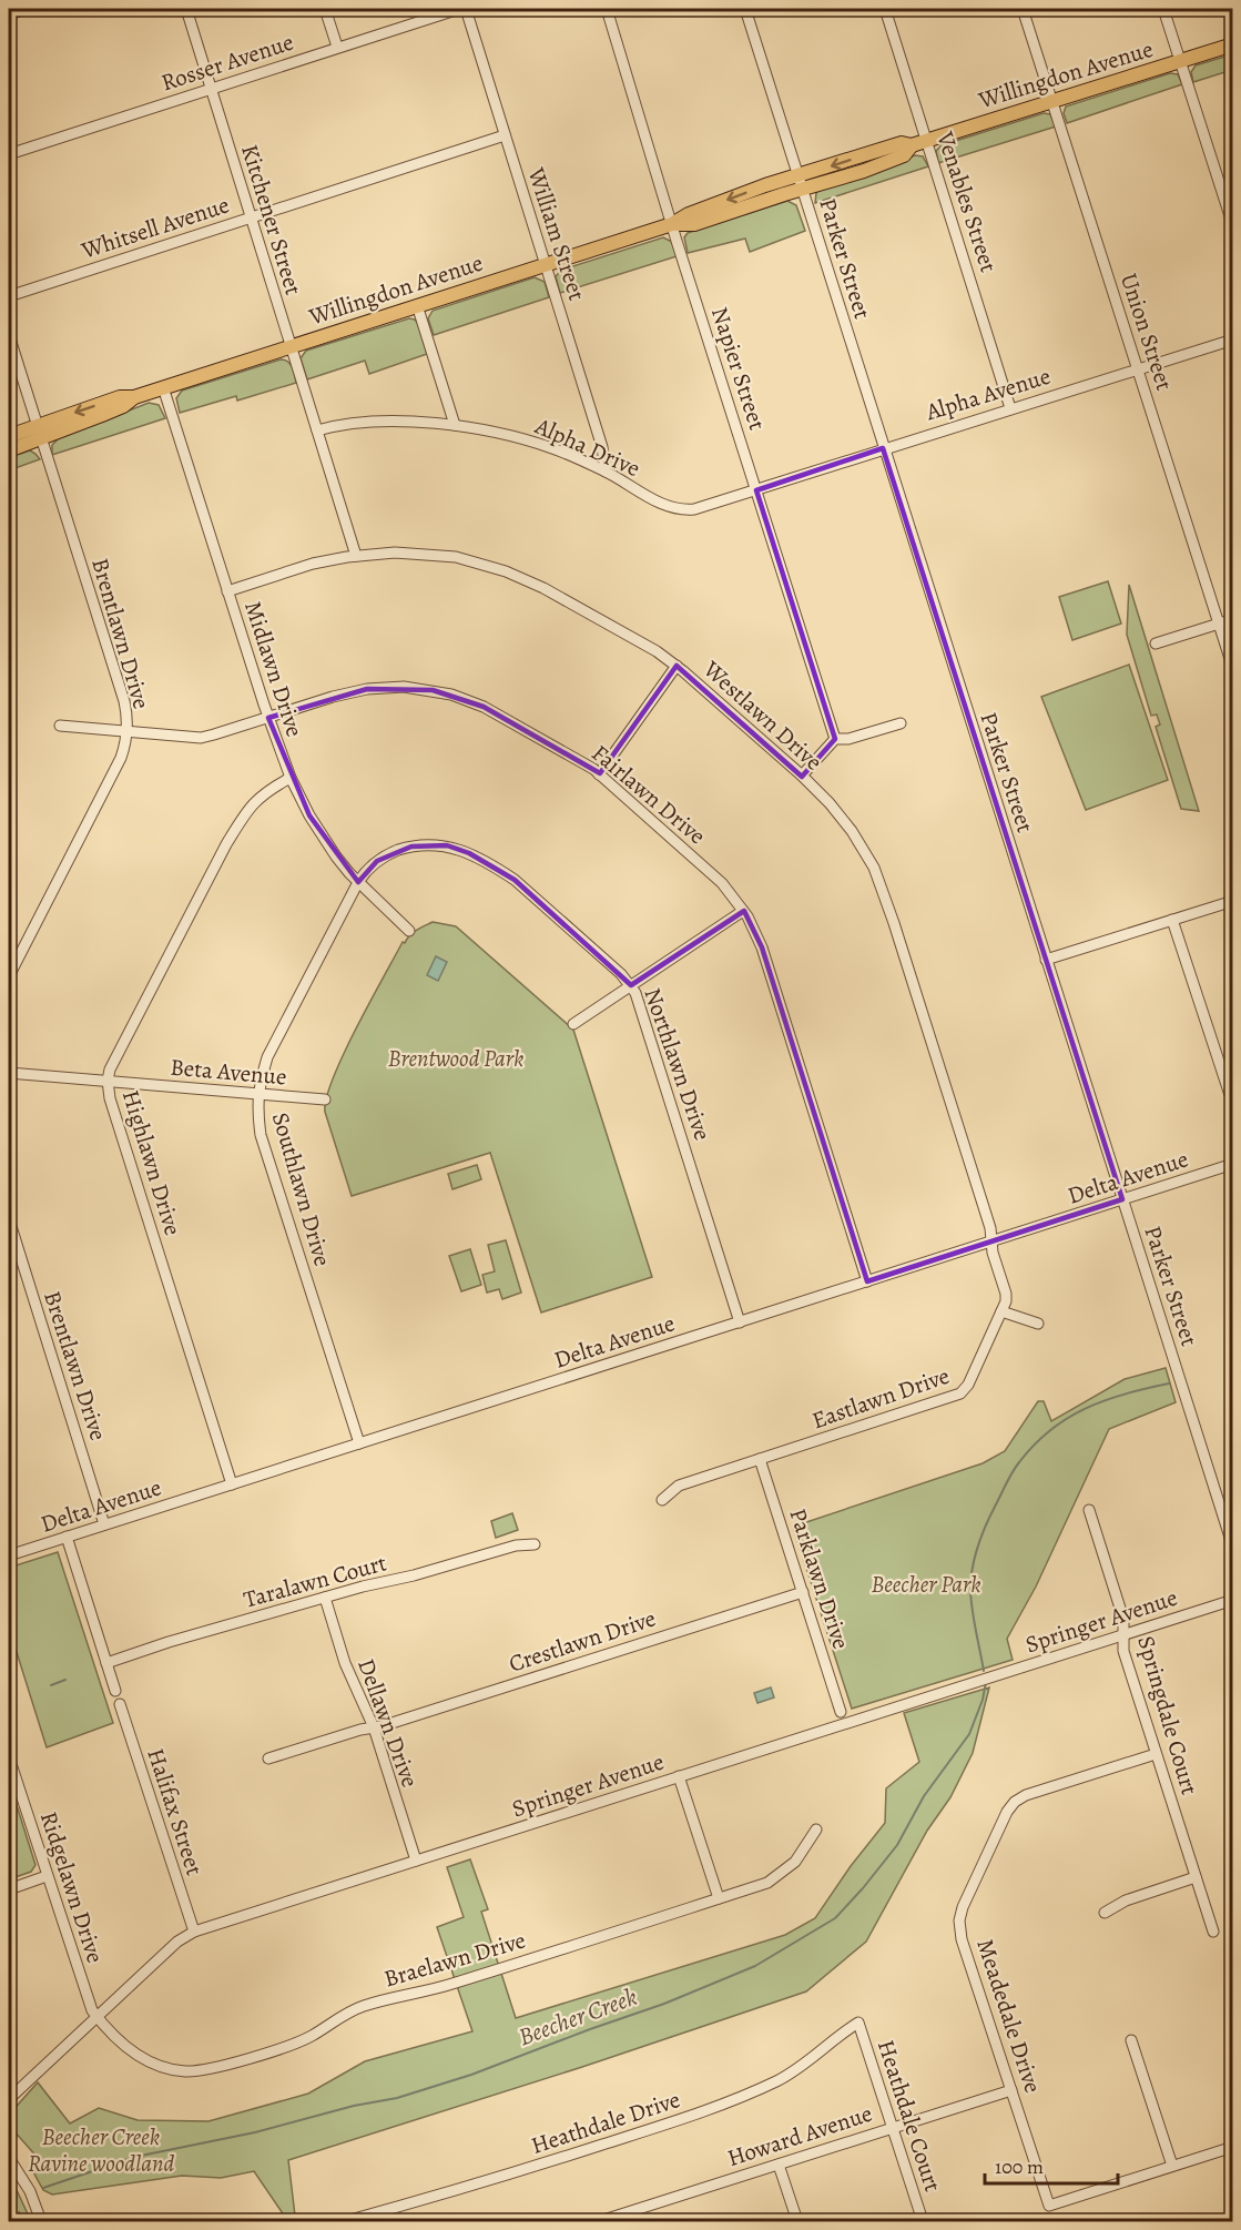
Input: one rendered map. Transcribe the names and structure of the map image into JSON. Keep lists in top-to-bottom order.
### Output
{
  "streets": {
    "main road": ["Willingdon Avenue"],
    "street": [
      "Rosser Avenue",
      "Venables Street",
      "Kitchener Street",
      "Whitsell Avenue",
      "William Street",
      "Parker Street",
      "Union Street",
      "Napier Street",
      "Alpha Avenue",
      "Alpha Drive",
      "Brentlawn Drive",
      "Midlawn Drive",
      "Westlawn Drive",
      "Fairlawn Drive",
      "Northlawn Drive",
      "Beta Avenue",
      "Highlawn Drive",
      "Delta Avenue",
      "Southlawn Drive",
      "Eastlawn Drive",
      "Parklawn Drive",
      "Taralawn Court",
      "Springer Avenue",
      "Crestlawn Drive",
      "Springdale Court",
      "Dellawn Drive",
      "Halifax Street",
      "Ridgelawn Drive",
      "Braelawn Drive",
      "Meadedale Drive",
      "Heathdale Court",
      "Heathdale Drive",
      "Howard Avenue"
    ]
  },
  "crossings": [
    ["Rosser Avenue", "Kitchener Street"],
    ["Willingdon Avenue", "Venables Street"],
    ["Willingdon Avenue", "Kitchener Street"],
    ["Willingdon Avenue", "William Street"],
    ["Willingdon Avenue", "Parker Street"],
    ["Willingdon Avenue", "Union Street"],
    ["Willingdon Avenue", "Napier Street"],
    ["Willingdon Avenue", "Brentlawn Drive"],
    ["Willingdon Avenue", "Midlawn Drive"],
    ["Venables Street", "Alpha Avenue"],
    ["Kitchener Street", "Whitsell Avenue"],
    ["Kitchener Street", "Alpha Drive"],
    ["Kitchener Street", "Westlawn Drive"],
    ["Whitsell Avenue", "William Street"],
    ["William Street", "Alpha Drive"],
    ["Parker Street", "Alpha Avenue"],
    ["Parker Street", "Delta Avenue"],
    ["Union Street", "Alpha Avenue"],
    ["Napier Street", "Alpha Avenue"],
    ["Napier Street", "Alpha Drive"],
    ["Alpha Avenue", "Alpha Drive"],
    ["Brentlawn Drive", "Fairlawn Drive"],
    ["Brentlawn Drive", "Delta Avenue"],
    ["Midlawn Drive", "Westlawn Drive"],
    ["Midlawn Drive", "Fairlawn Drive"],
    ["Midlawn Drive", "Northlawn Drive"],
    ["Midlawn Drive", "Highlawn Drive"],
    ["Midlawn Drive", "Southlawn Drive"],
    ["Westlawn Drive", "Delta Avenue"],
    ["Westlawn Drive", "Eastlawn Drive"],
    ["Fairlawn Drive", "Delta Avenue"],
    ["Northlawn Drive", "Delta Avenue"],
    ["Northlawn Drive", "Southlawn Drive"],
    ["Beta Avenue", "Highlawn Drive"],
    ["Beta Avenue", "Southlawn Drive"],
    ["Highlawn Drive", "Delta Avenue"],
    ["Delta Avenue", "Southlawn Drive"],
    ["Delta Avenue", "Eastlawn Drive"],
    ["Eastlawn Drive", "Parklawn Drive"],
    ["Parklawn Drive", "Crestlawn Drive"],
    ["Taralawn Court", "Dellawn Drive"],
    ["Springer Avenue", "Springdale Court"],
    ["Springer Avenue", "Dellawn Drive"],
    ["Springer Avenue", "Halifax Street"],
    ["Springer Avenue", "Ridgelawn Drive"],
    ["Springer Avenue", "Braelawn Drive"],
    ["Crestlawn Drive", "Dellawn Drive"],
    ["Springdale Court", "Meadedale Drive"],
    ["Ridgelawn Drive", "Braelawn Drive"],
    ["Meadedale Drive", "Howard Avenue"],
    ["Heathdale Court", "Heathdale Drive"],
    ["Heathdale Court", "Howard Avenue"]
  ],
  "water": ["Beecher Creek"],
  "parks": ["Brentwood Park", "Beecher Park", "Beecher Creek Ravine woodland"],
  "scale_bar": "100 m"
}
